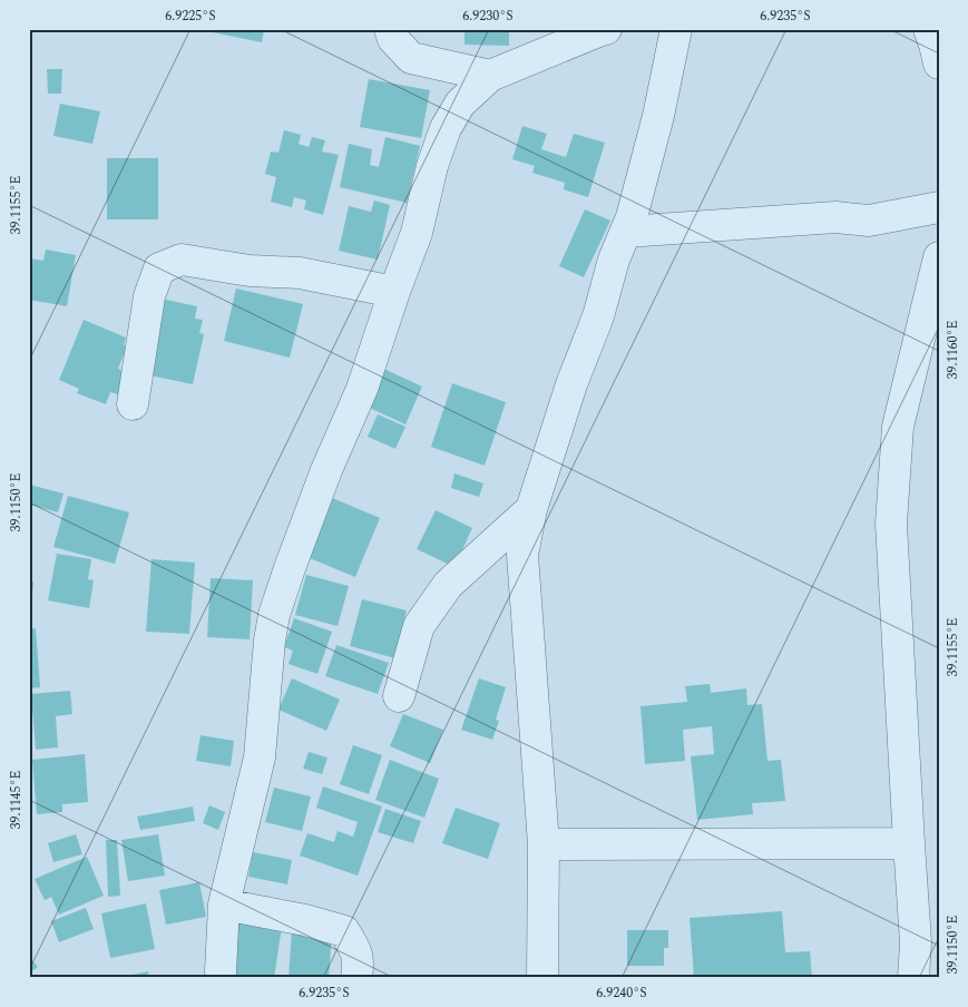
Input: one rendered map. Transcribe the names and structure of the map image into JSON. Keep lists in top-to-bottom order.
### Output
{
  "coordinates": [
    "6.9225°S",
    "6.9230°S",
    "6.9235°S",
    "39.1155°E",
    "39.1160°E",
    "39.1150°E",
    "39.1145°E",
    "6.9240°S"
  ]
}
